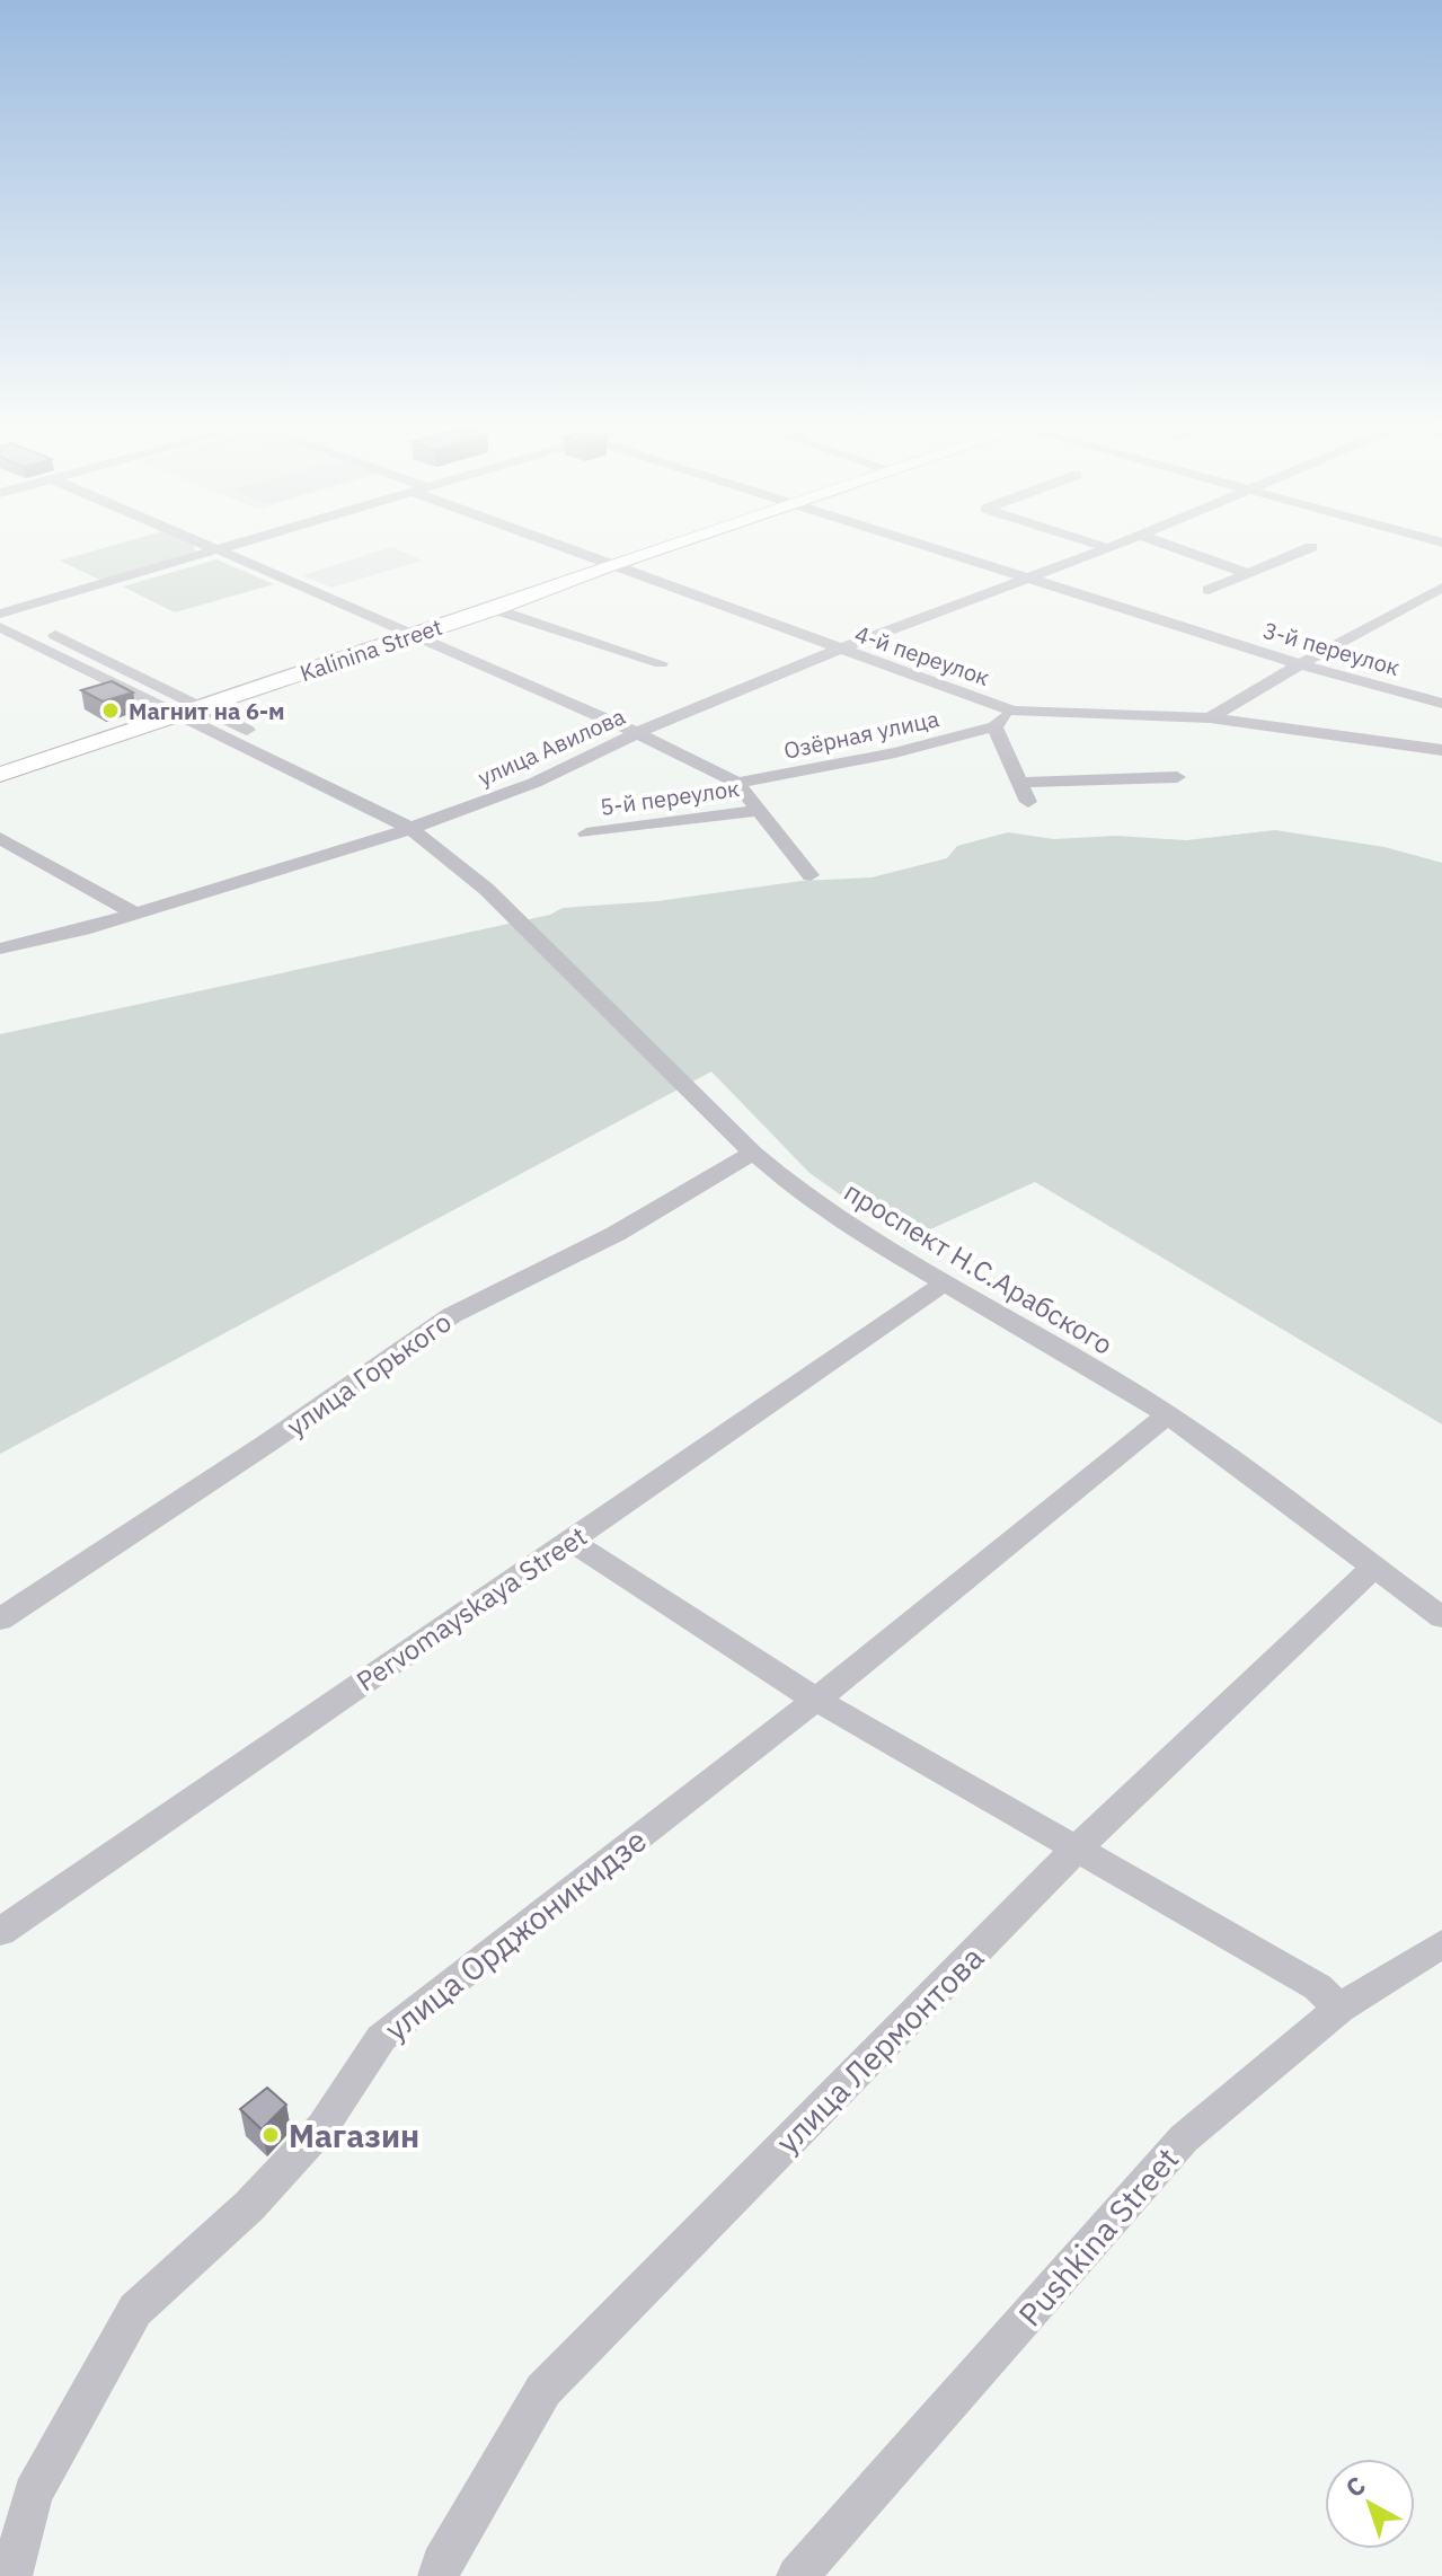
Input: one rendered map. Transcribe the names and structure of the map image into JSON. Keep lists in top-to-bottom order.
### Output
{
  "streets": {
    "main road": ["Kalinina Street"],
    "street": [
      "3-й переулок",
      "4-й переулок",
      "Озёрная улица",
      "улица Авилова",
      "5-й переулок",
      "проспект Н.С.Арабского",
      "улица Горького",
      "Pervomayskaya Street",
      "улица Орджоникидзе",
      "улица Лермонтова",
      "Pushkina Street"
    ]
  },
  "crossings": [
    ["3-й переулок", "улица Авилова"],
    ["Kalinina Street", "4-й переулок"],
    ["Kalinina Street", "5-й переулок"],
    ["4-й переулок", "улица Авилова"],
    ["Озёрная улица", "5-й переулок"],
    ["улица Авилова", "5-й переулок"],
    ["улица Авилова", "проспект Н.С.Арабского"],
    ["проспект Н.С.Арабского", "улица Горького"],
    ["проспект Н.С.Арабского", "Pervomayskaya Street"],
    ["проспект Н.С.Арабского", "улица Орджоникидзе"],
    ["проспект Н.С.Арабского", "улица Лермонтова"]
  ],
  "places": ["Магнит на 6-м", "Магазин"],
  "north": "top left"
}
